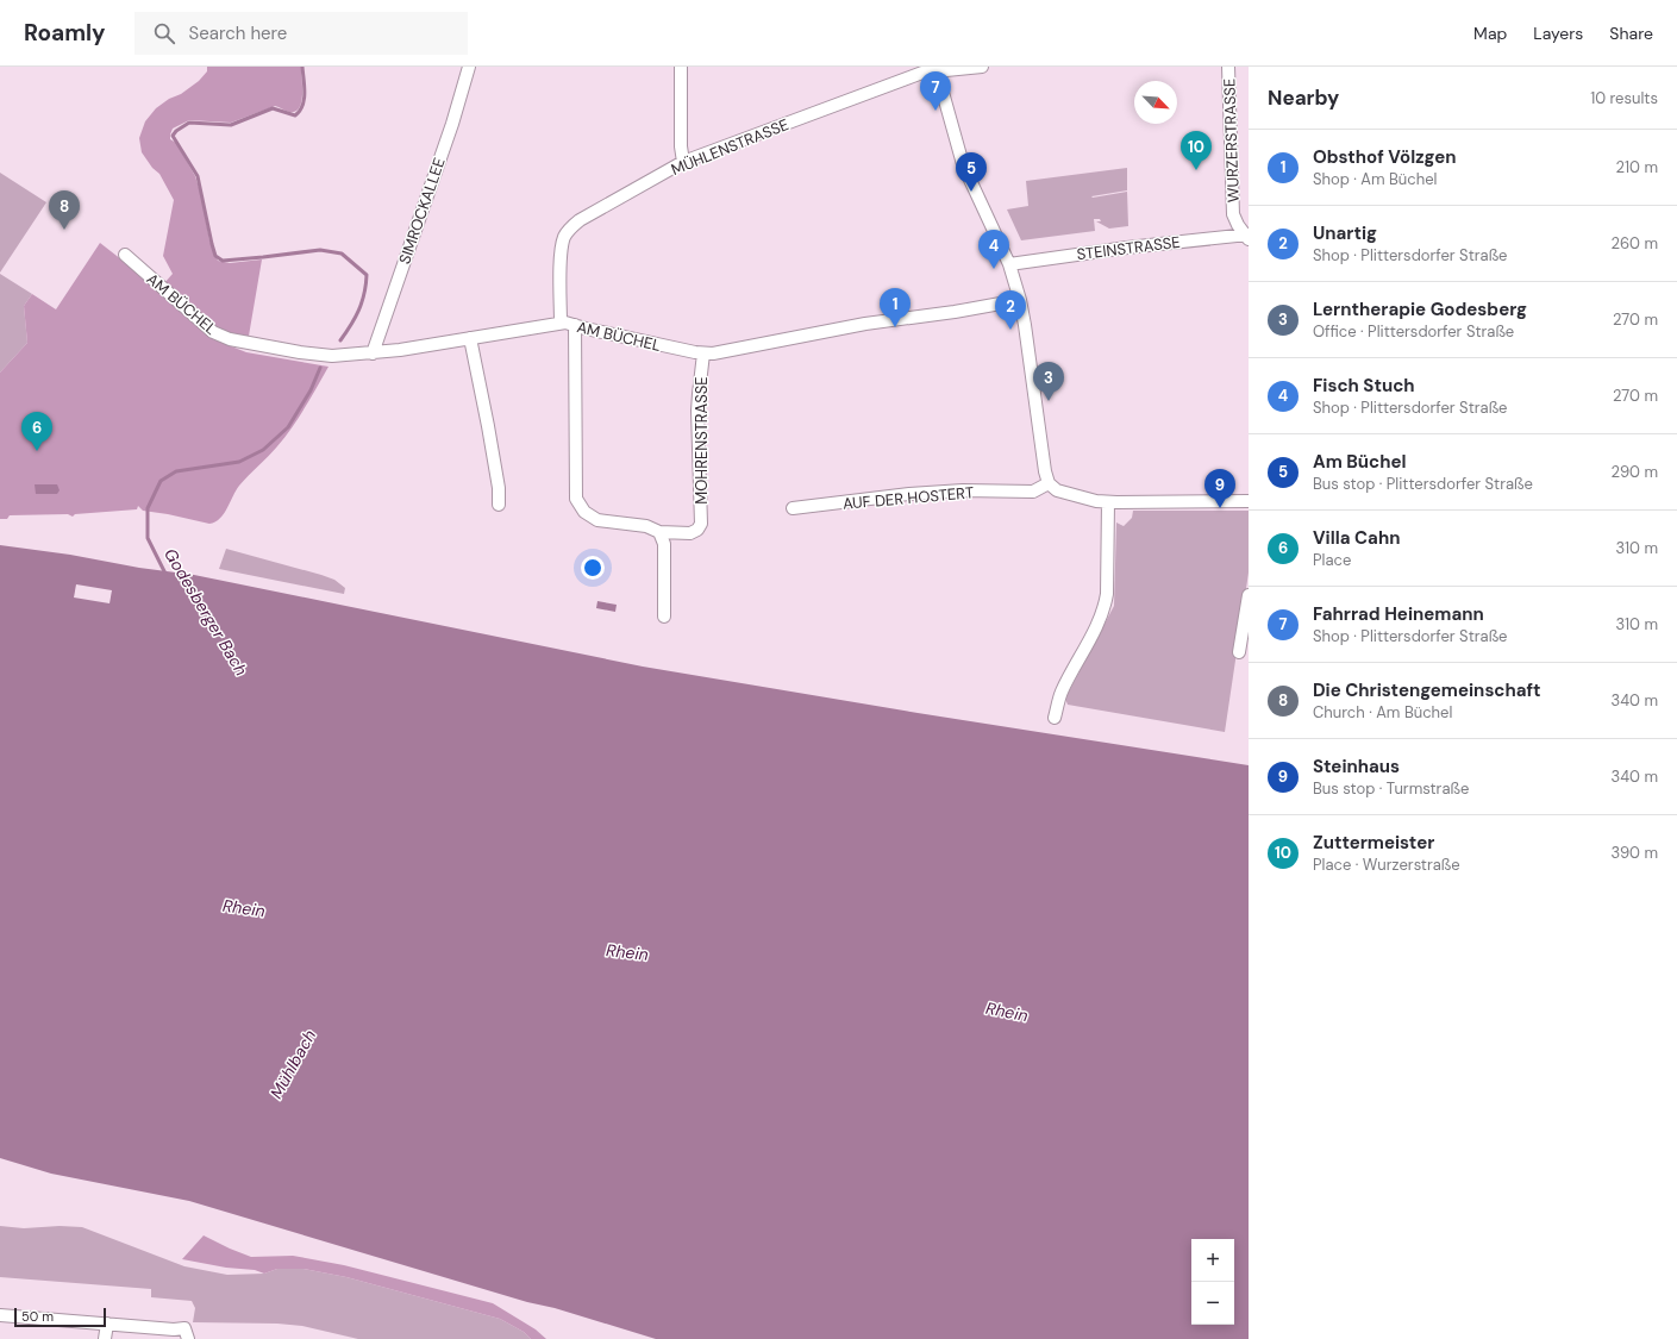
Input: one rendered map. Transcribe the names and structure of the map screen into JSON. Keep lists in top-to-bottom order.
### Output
{
  "streets": {
    "street": [
      "WURZERSTRASSE",
      "MÜHLENSTRASSE",
      "SIMROCKALLEE",
      "STEINSTRASSE",
      "AM BÜCHEL",
      "MOHRENSTRASSE",
      "AUF DER HOSTERT"
    ]
  },
  "crossings": [
    ["WURZERSTRASSE", "STEINSTRASSE"],
    ["MÜHLENSTRASSE", "AM BÜCHEL"],
    ["SIMROCKALLEE", "AM BÜCHEL"],
    ["AM BÜCHEL", "MOHRENSTRASSE"]
  ],
  "water": ["Godesberger Bach", "Rhein", "Mühlbach"],
  "scale_bar": "50 m",
  "north": "bottom right",
  "page": {
    "header": "Roamly",
    "search": "Search here",
    "nav": ["Map", "Layers", "Share"],
    "heading": ["Nearby", "10 results"],
    "pins": [
      "7",
      "10",
      "5",
      "8",
      "4",
      "1",
      "2",
      "3",
      "6",
      "9"
    ],
    "list": [
      {
        "mark": "1",
        "name": "Obsthof Völzgen",
        "note": "Shop · Am Büchel",
        "value": "210 m"
      },
      {
        "mark": "2",
        "name": "Unartig",
        "note": "Shop · Plittersdorfer Straße",
        "value": "260 m"
      },
      {
        "mark": "3",
        "name": "Lerntherapie Godesberg",
        "note": "Office · Plittersdorfer Straße",
        "value": "270 m"
      },
      {
        "mark": "4",
        "name": "Fisch Stuch",
        "note": "Shop · Plittersdorfer Straße",
        "value": "270 m"
      },
      {
        "mark": "5",
        "name": "Am Büchel",
        "note": "Bus stop · Plittersdorfer Straße",
        "value": "290 m"
      },
      {
        "mark": "6",
        "name": "Villa Cahn",
        "note": "Place",
        "value": "310 m"
      },
      {
        "mark": "7",
        "name": "Fahrrad Heinemann",
        "note": "Shop · Plittersdorfer Straße",
        "value": "310 m"
      },
      {
        "mark": "8",
        "name": "Die Christengemeinschaft",
        "note": "Church · Am Büchel",
        "value": "340 m"
      },
      {
        "mark": "9",
        "name": "Steinhaus",
        "note": "Bus stop · Turmstraße",
        "value": "340 m"
      },
      {
        "mark": "10",
        "name": "Zuttermeister",
        "note": "Place · Wurzerstraße",
        "value": "390 m"
      }
    ],
    "map_buttons": ["+", "−"],
    "scale": "50 m"
  }
}
